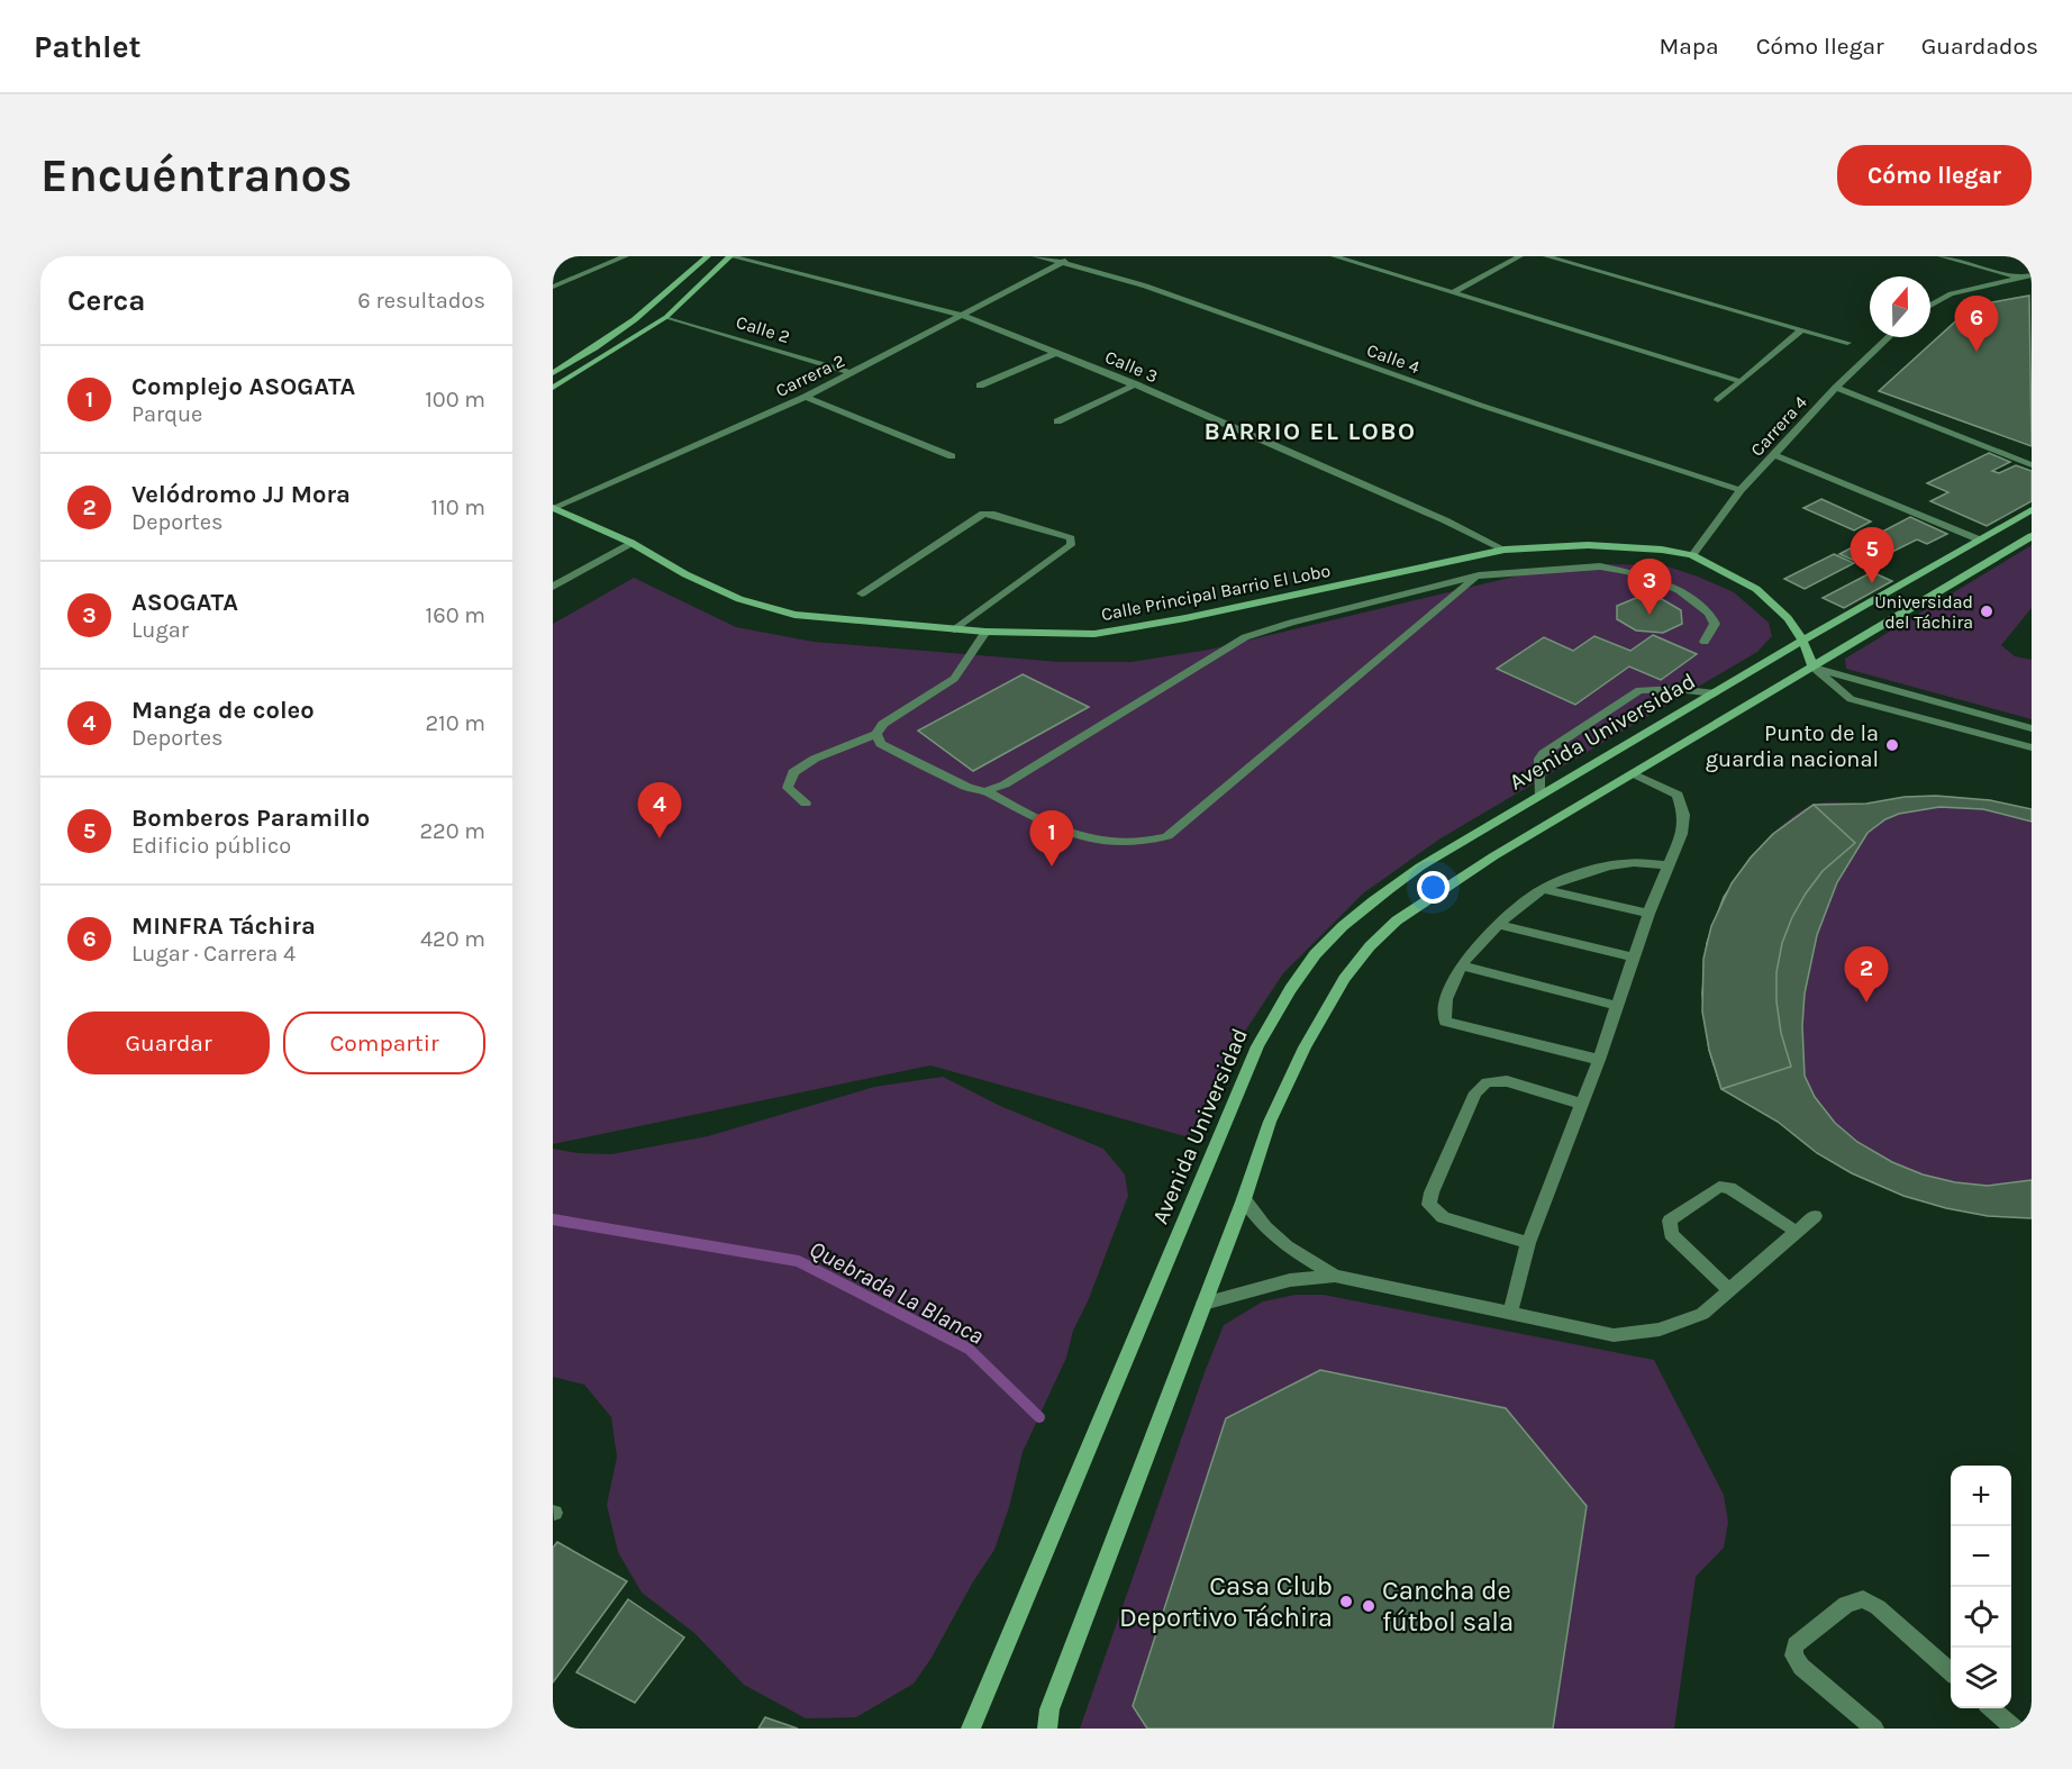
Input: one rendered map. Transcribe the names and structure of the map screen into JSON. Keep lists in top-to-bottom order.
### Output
{
  "streets": {
    "street": [
      "Calle 2",
      "Calle 4",
      "Calle 3",
      "Carrera 2",
      "Carrera 4",
      "Calle Principal Barrio El Lobo",
      "Avenida Universidad"
    ]
  },
  "crossings": [
    ["Calle 2", "Carrera 2"],
    ["Calle 4", "Carrera 2"],
    ["Calle 4", "Carrera 4"],
    ["Calle 3", "Carrera 2"],
    ["Calle 3", "Calle Principal Barrio El Lobo"],
    ["Carrera 2", "Calle Principal Barrio El Lobo"],
    ["Carrera 4", "Calle Principal Barrio El Lobo"],
    ["Calle Principal Barrio El Lobo", "Avenida Universidad"]
  ],
  "districts": ["BARRIO EL LOBO"],
  "water": ["Quebrada La Blanca"],
  "places": [
    "Universidad del Táchira",
    "Punto de la guardia nacional",
    "Casa Club Deportivo Táchira",
    "Cancha de fútbol sala"
  ],
  "north": "top",
  "page": {
    "header": "Pathlet",
    "nav": ["Mapa", "Cómo llegar", "Guardados"],
    "buttons": [
      "Cómo llegar",
      ["Guardar", "Compartir"]
    ],
    "title": "Encuéntranos",
    "heading": ["Cerca", "6 resultados"],
    "pins": [
      "6",
      "5",
      "3",
      "4",
      "1",
      "2"
    ],
    "list": [
      {
        "mark": "1",
        "name": "Complejo ASOGATA",
        "note": "Parque",
        "value": "100 m"
      },
      {
        "mark": "2",
        "name": "Velódromo JJ Mora",
        "note": "Deportes",
        "value": "110 m"
      },
      {
        "mark": "3",
        "name": "ASOGATA",
        "note": "Lugar",
        "value": "160 m"
      },
      {
        "mark": "4",
        "name": "Manga de coleo",
        "note": "Deportes",
        "value": "210 m"
      },
      {
        "mark": "5",
        "name": "Bomberos Paramillo",
        "note": "Edificio público",
        "value": "220 m"
      },
      {
        "mark": "6",
        "name": "MINFRA Táchira",
        "note": "Lugar · Carrera 4",
        "value": "420 m"
      }
    ],
    "map_buttons": ["+", "−"]
  }
}
